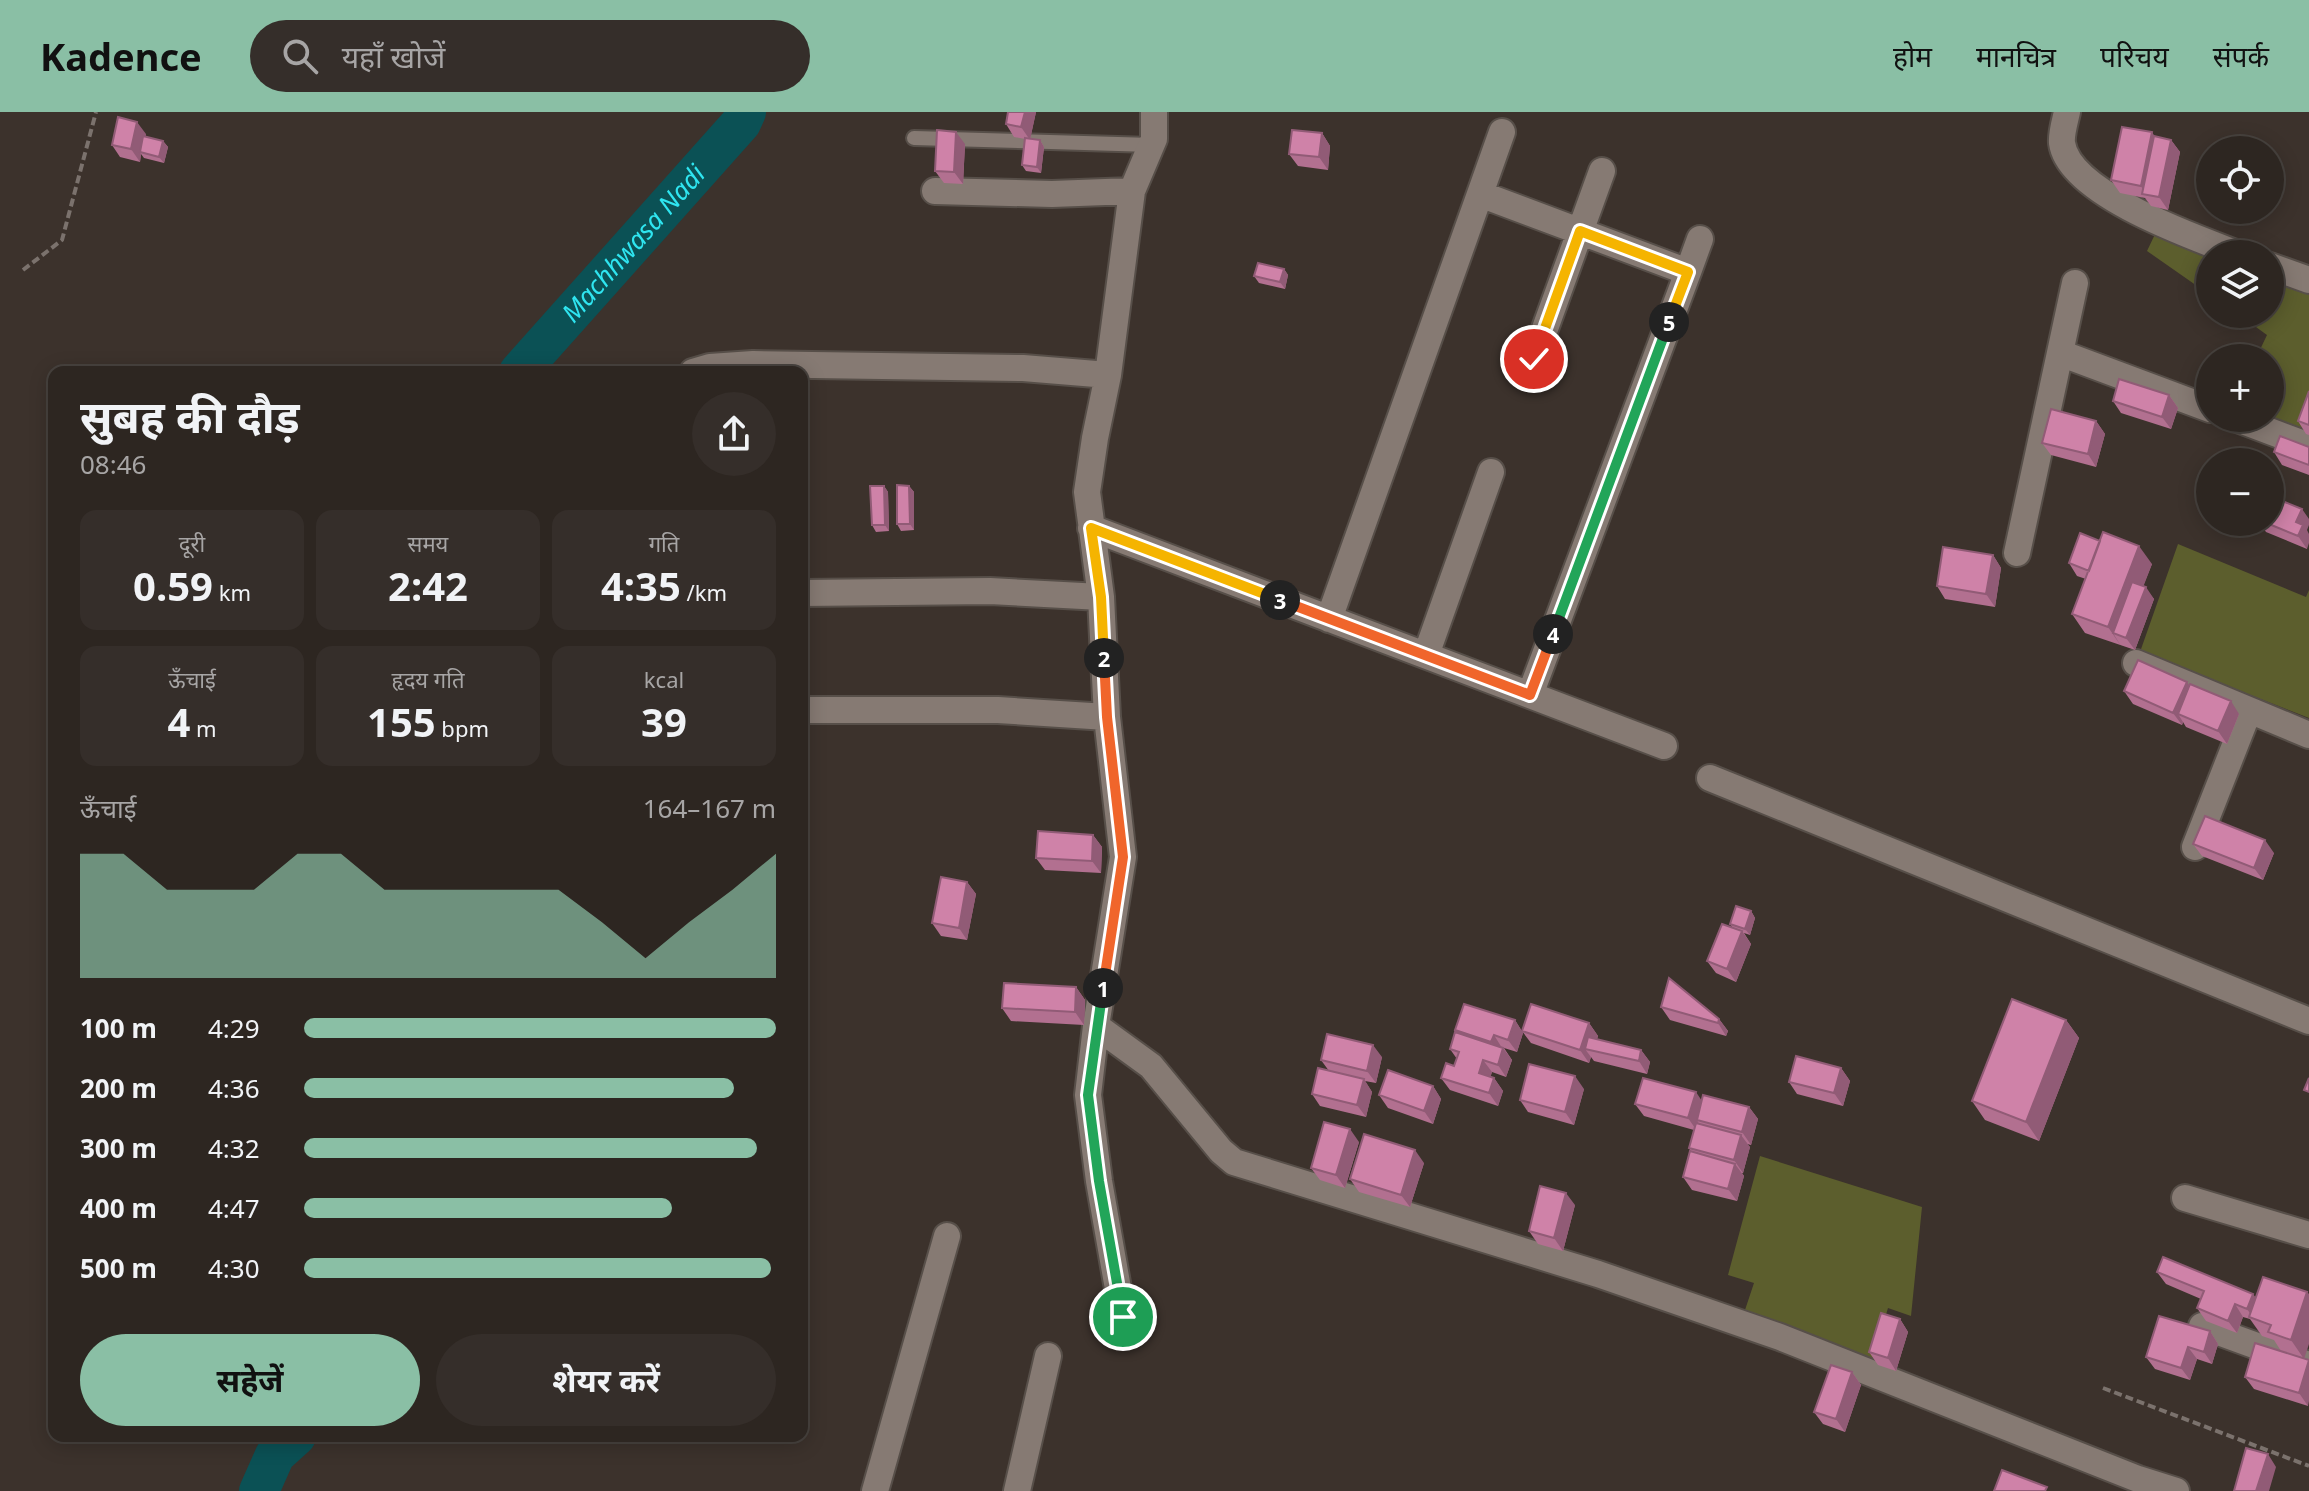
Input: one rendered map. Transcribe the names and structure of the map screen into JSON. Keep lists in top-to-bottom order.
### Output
{
  "water": ["Machhwasa Nadi"],
  "page": {
    "header": "Kadence",
    "search": "यहाँ खोजें",
    "nav": [
      "होम",
      "मानचित्र",
      "परिचय",
      "संपर्क"
    ],
    "map_buttons": ["+", "−"],
    "pins": [
      "5",
      "3",
      "4",
      "2",
      "1"
    ],
    "heading": ["सुबह की दौड़", "08:46"],
    "stats": [
      ["दूरी", "0.59 km"],
      ["समय", "2:42"],
      ["गति", "4:35 /km"],
      ["ऊँचाई", "4 m"],
      ["हृदय गति", "155 bpm"],
      ["kcal", "39"]
    ],
    "chart": ["ऊँचाई", "164–167 m"],
    "list": [
      {
        "name": "100 m",
        "note": "4:29"
      },
      {
        "name": "200 m",
        "note": "4:36"
      },
      {
        "name": "300 m",
        "note": "4:32"
      },
      {
        "name": "400 m",
        "note": "4:47"
      },
      {
        "name": "500 m",
        "note": "4:30"
      }
    ],
    "buttons": ["सहेजें", "शेयर करें"]
  }
}
